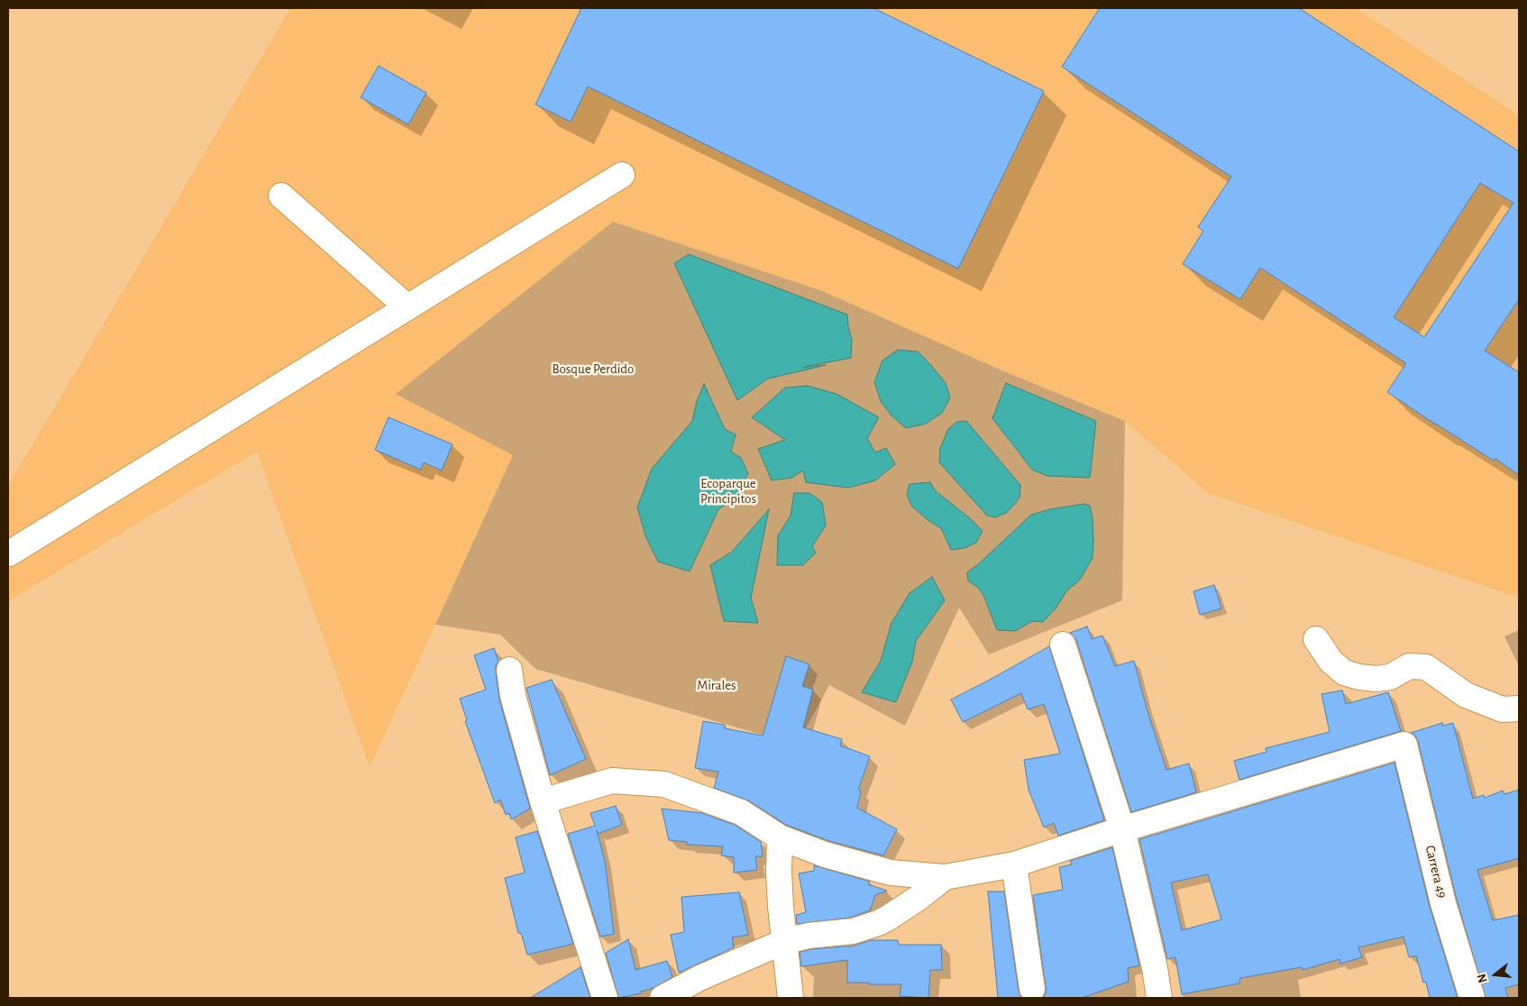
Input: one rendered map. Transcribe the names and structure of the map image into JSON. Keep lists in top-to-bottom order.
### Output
{
  "streets": {
    "street": ["Carrera 49"]
  },
  "parks": ["Bosque Perdido", "Ecoparque Principitos", "Mirales"],
  "north": "left"
}
